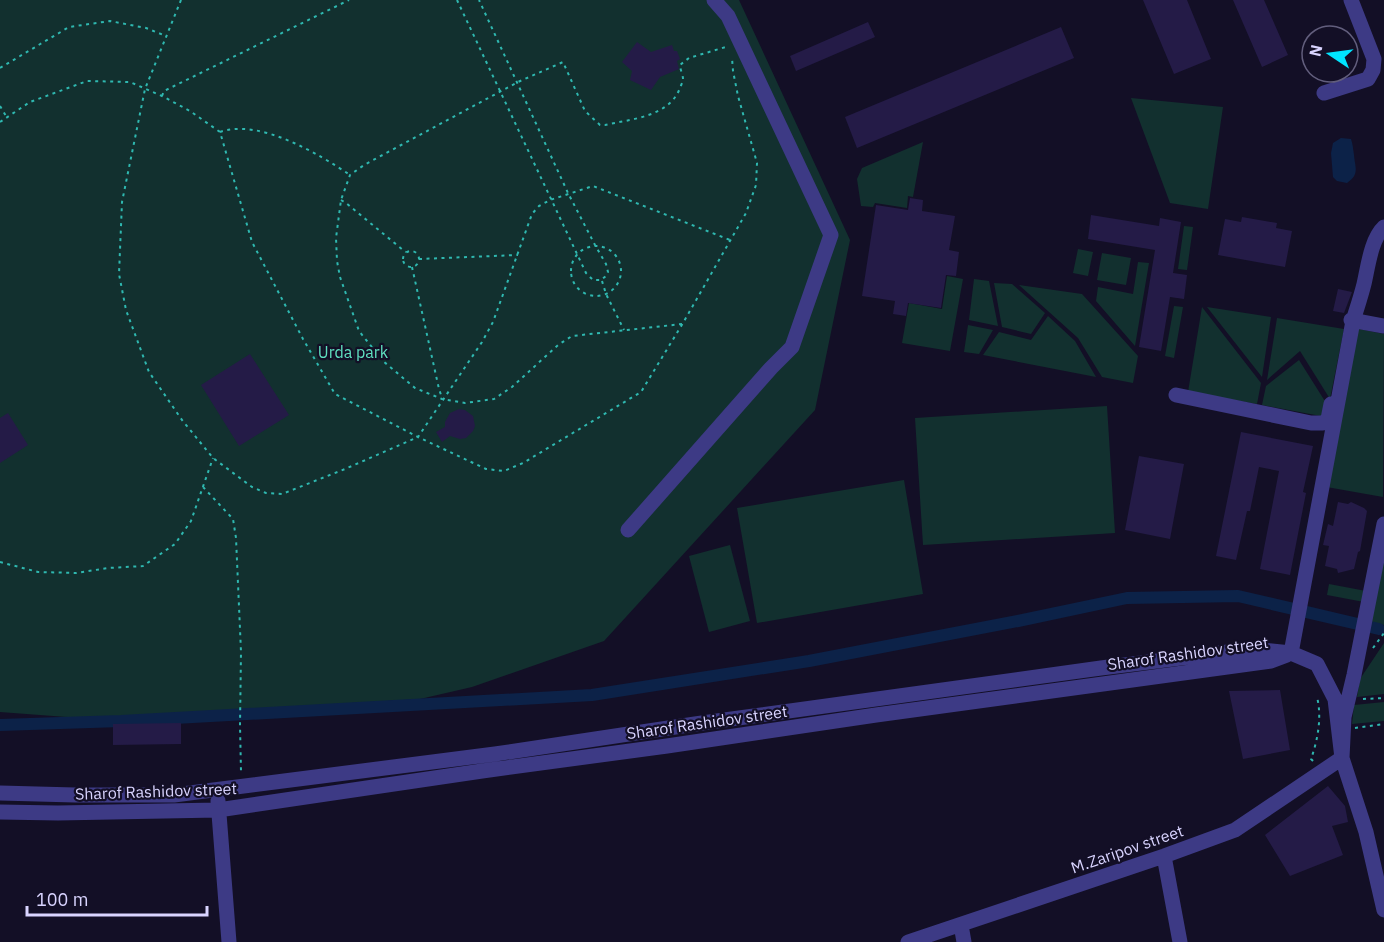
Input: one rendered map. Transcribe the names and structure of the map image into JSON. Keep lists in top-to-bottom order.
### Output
{
  "streets": {
    "street": ["Sharof Rashidov street", "M.Zaripov street"]
  },
  "crossings": [
    ["Sharof Rashidov street", "M.Zaripov street"]
  ],
  "parks": ["Urda park"],
  "scale_bar": "100 m",
  "north": "left"
}
